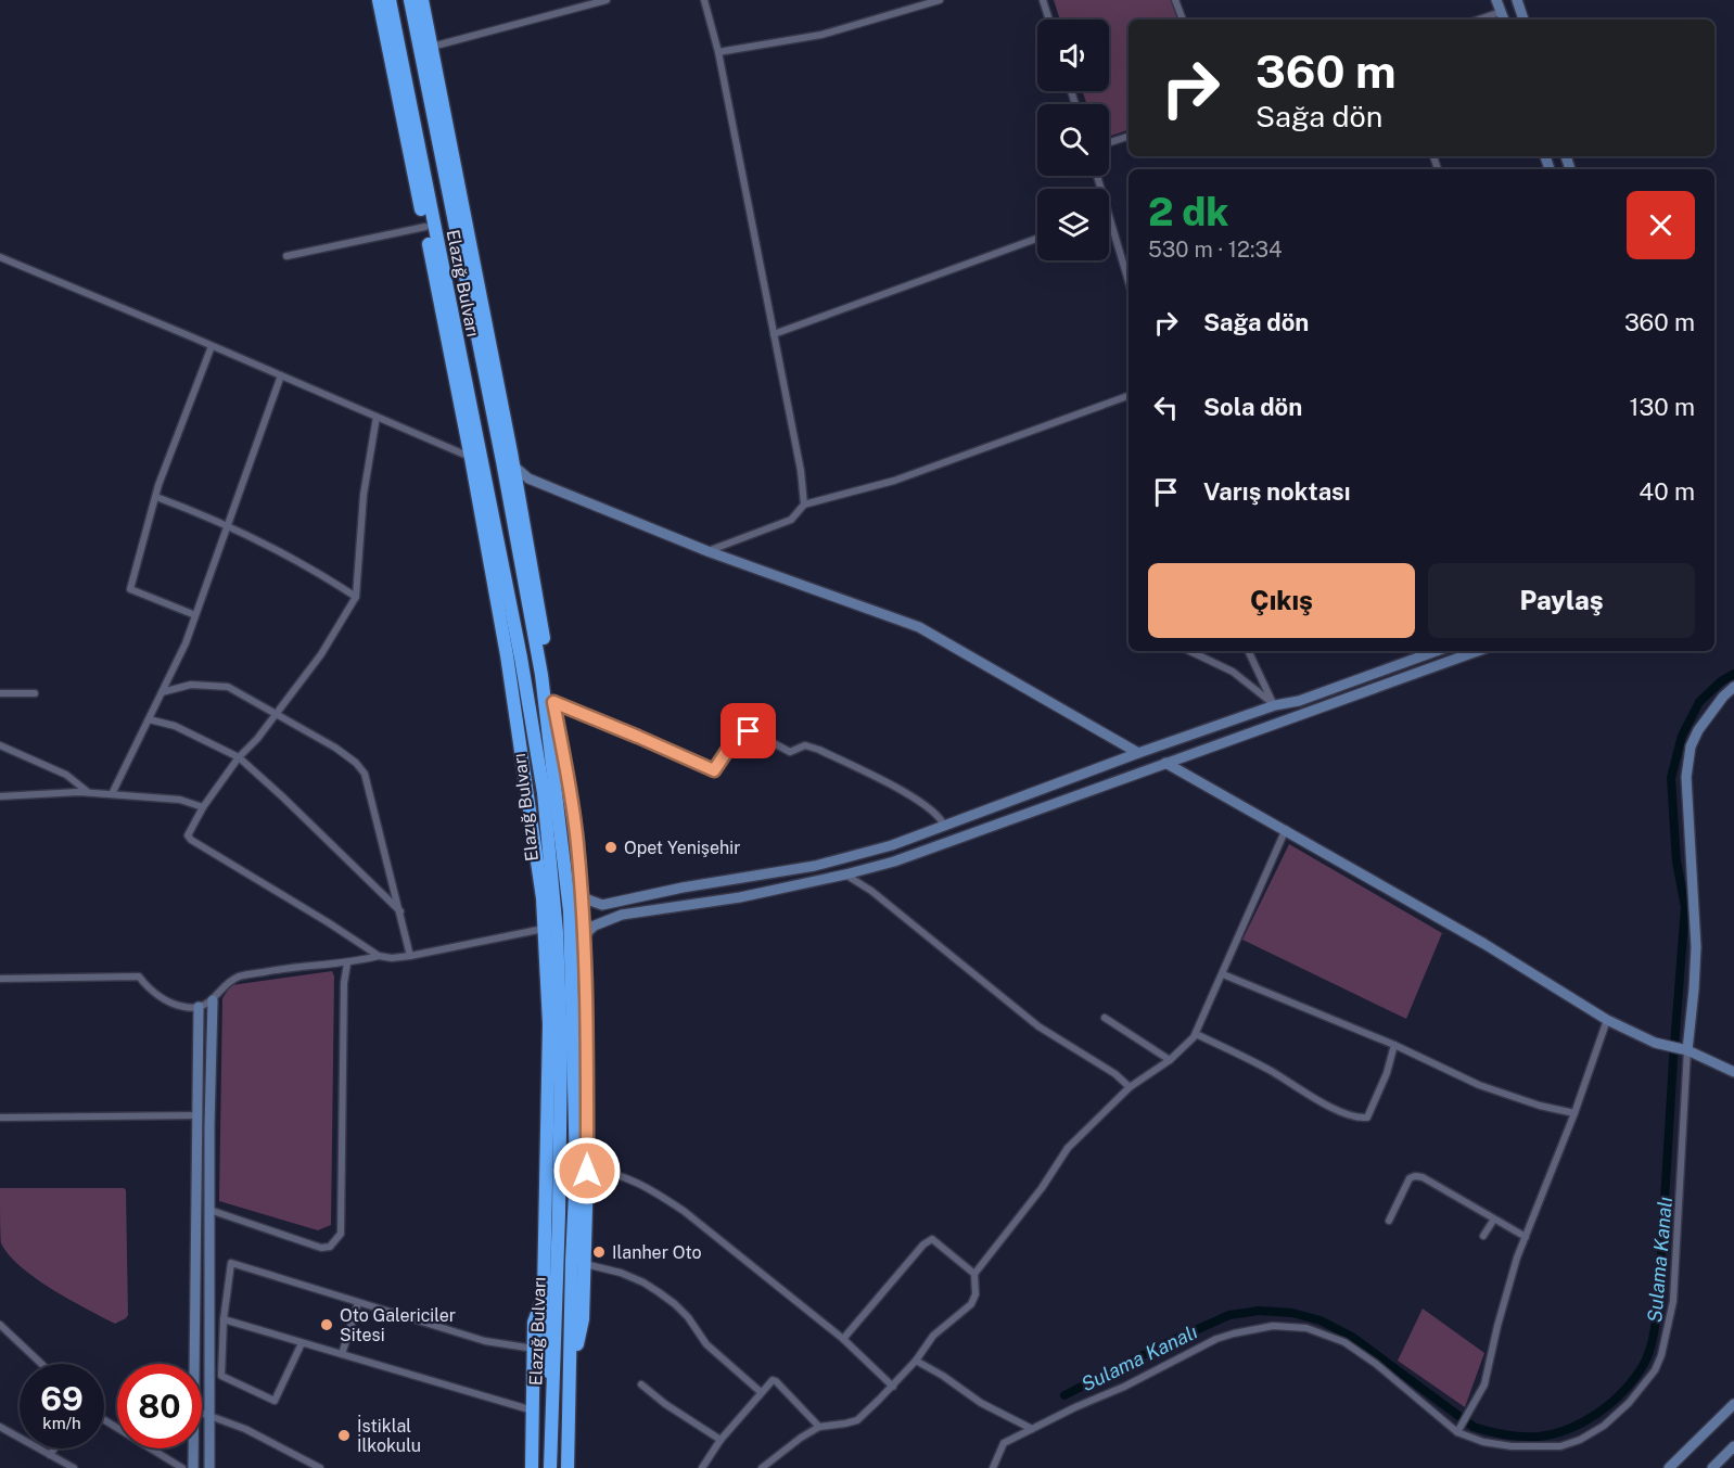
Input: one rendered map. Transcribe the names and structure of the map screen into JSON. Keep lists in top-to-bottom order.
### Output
{
  "streets": {
    "highway": ["Elazığ Bulvarı"]
  },
  "water": ["Sulama Kanalı"],
  "places": [
    "Opet Yenişehir",
    "Ilanher Oto",
    "Oto Galericiler Sitesi",
    "İstiklal İlkokulu"
  ],
  "page": {
    "turn": ["360 m", "Sağa dön"],
    "heading": ["2 dk", "530 m · 12:34"],
    "list": [
      {
        "name": "Sağa dön",
        "value": "360 m"
      },
      {
        "name": "Sola dön",
        "value": "130 m"
      },
      {
        "name": "Varış noktası",
        "value": "40 m"
      }
    ],
    "buttons": ["Çıkış", "Paylaş"],
    "speed": "69 km/h",
    "limit": "80"
  }
}
